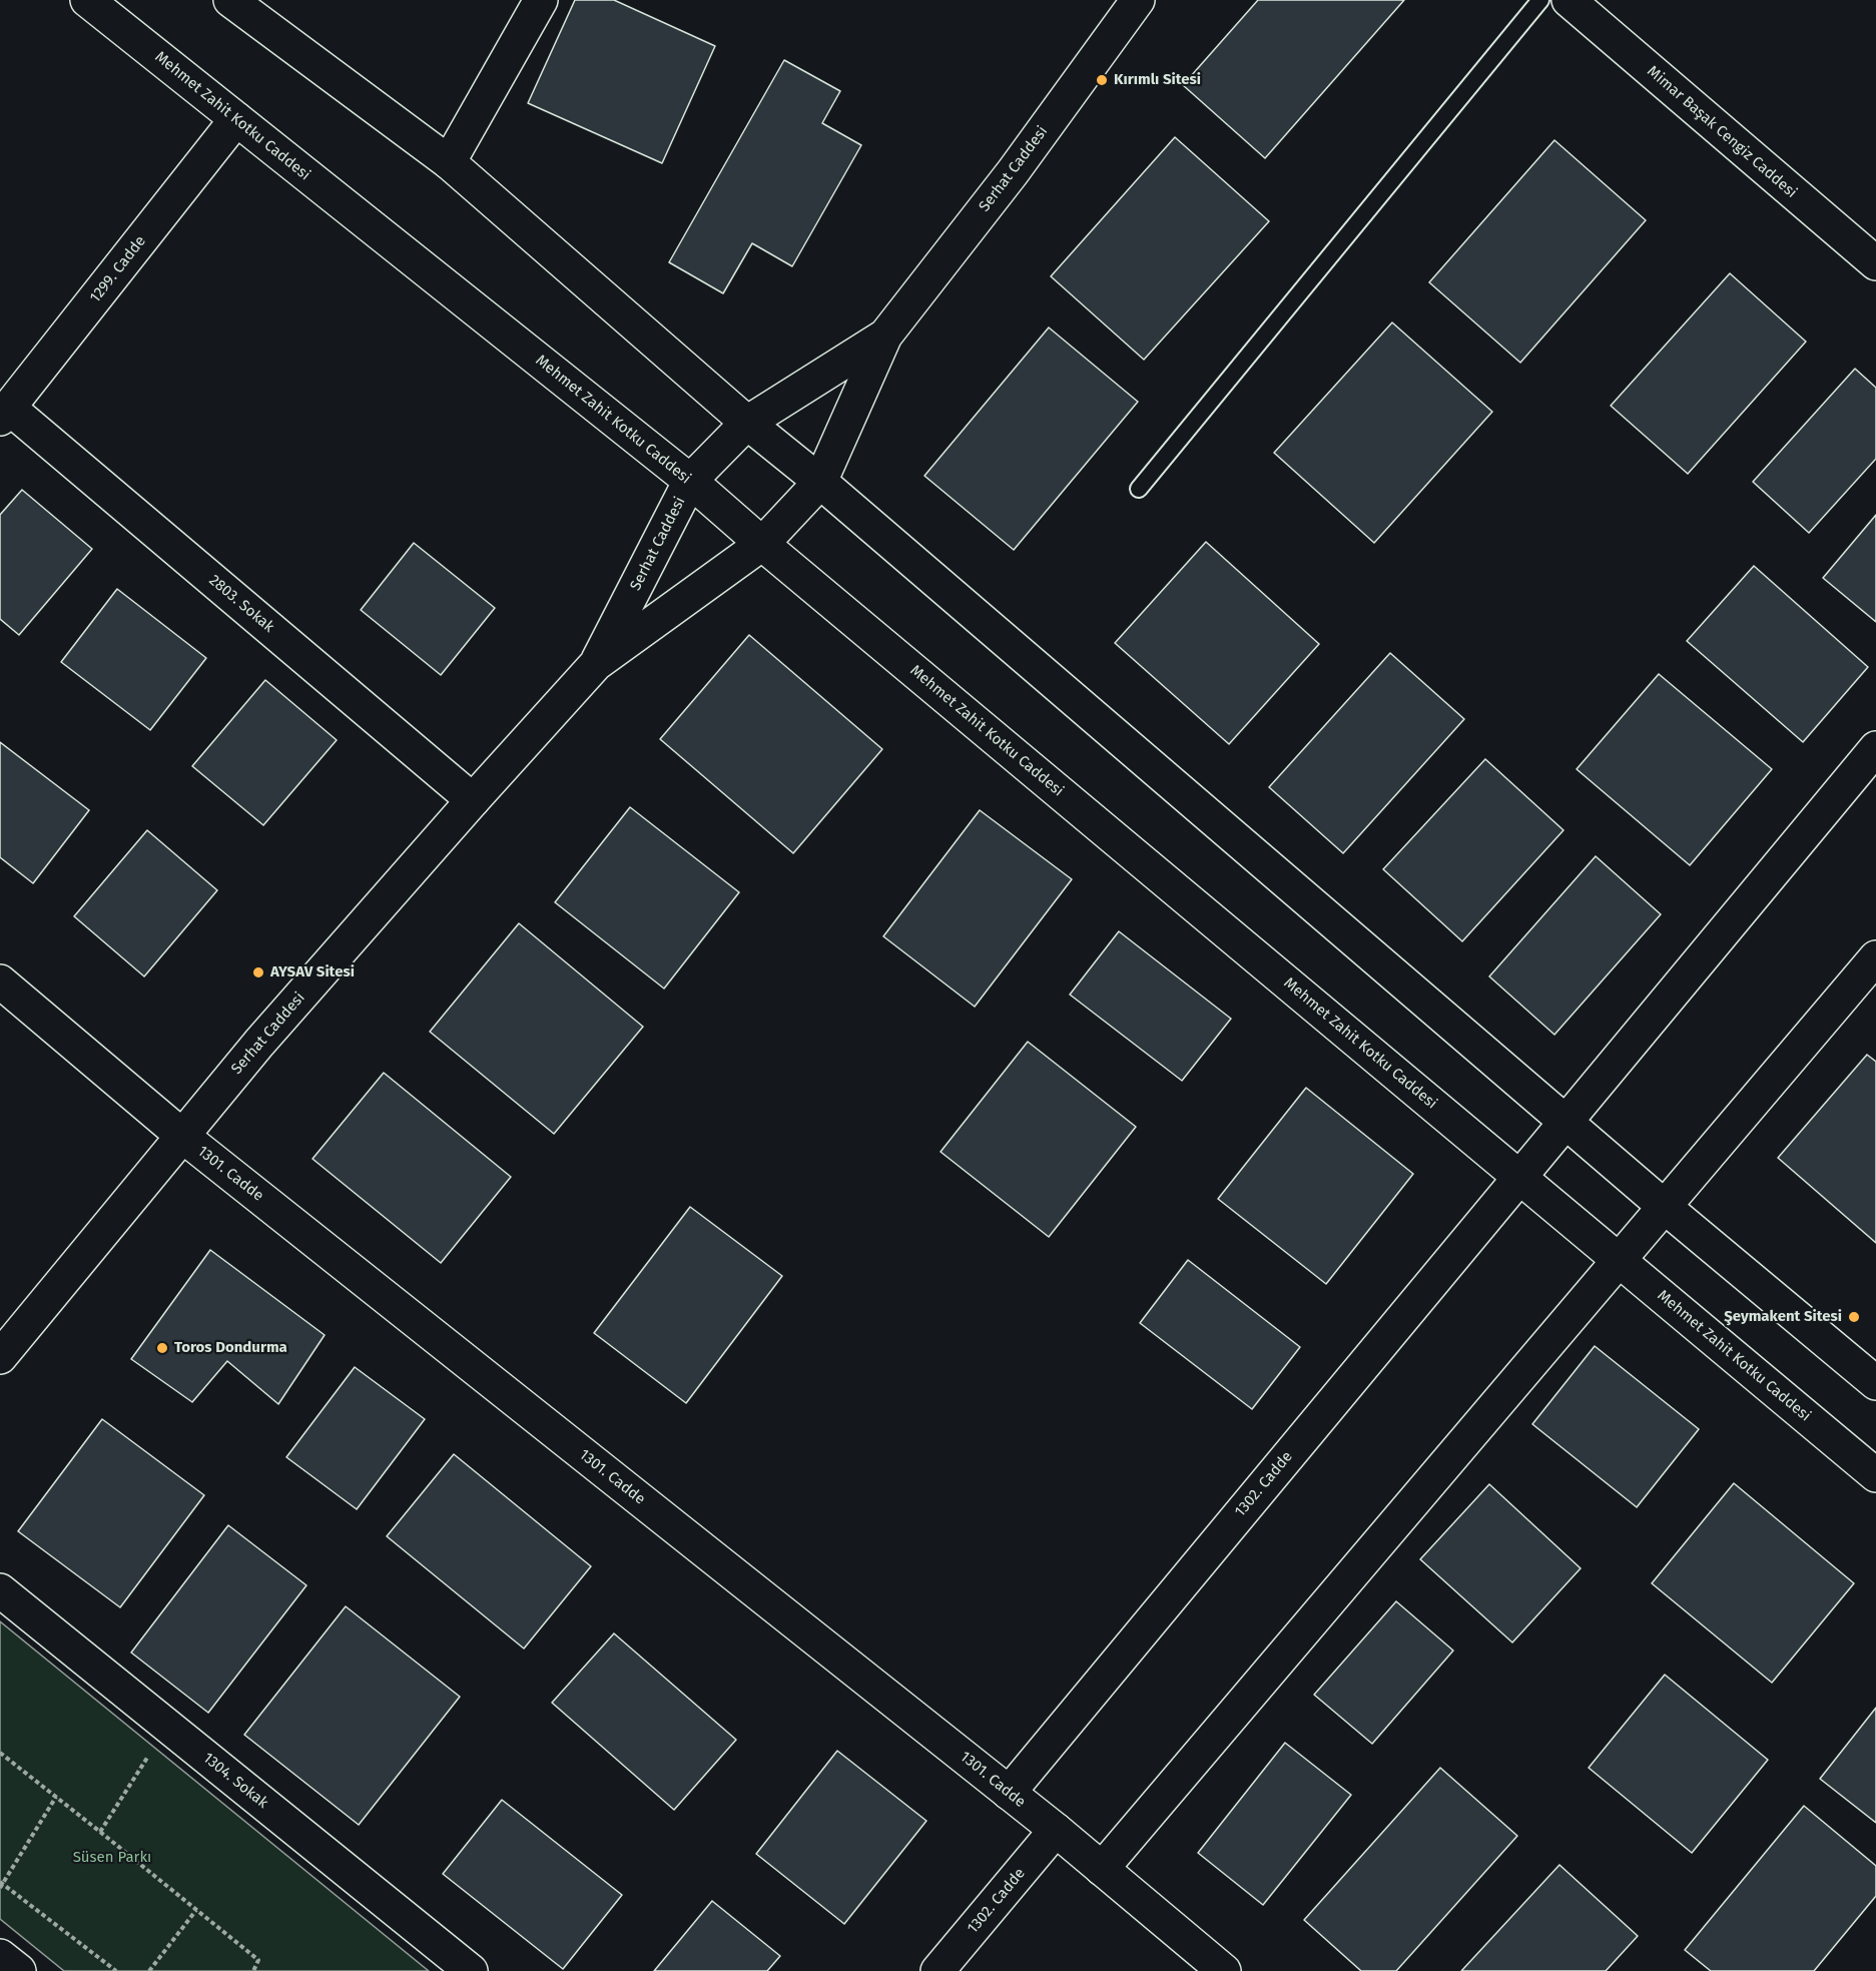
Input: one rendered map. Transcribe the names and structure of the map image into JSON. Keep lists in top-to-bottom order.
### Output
{
  "streets": {
    "main road": [
      "Mehmet Zahit Kotku Caddesi",
      "Mimar Başak Cengiz Caddesi",
      "Serhat Caddesi",
      "1299. Cadde",
      "2803. Sokak",
      "1301. Cadde",
      "1302. Cadde",
      "1304. Sokak"
    ]
  },
  "crossings": [
    ["Mehmet Zahit Kotku Caddesi", "Serhat Caddesi"],
    ["Mehmet Zahit Kotku Caddesi", "1299. Cadde"],
    ["Mehmet Zahit Kotku Caddesi", "1302. Cadde"],
    ["Serhat Caddesi", "2803. Sokak"],
    ["Serhat Caddesi", "1301. Cadde"],
    ["1299. Cadde", "2803. Sokak"],
    ["1301. Cadde", "1302. Cadde"]
  ],
  "parks": ["Süsen Parkı"],
  "places": [
    "Kırımlı Sitesi",
    "AYSAV Sitesi",
    "Şeymakent Sitesi",
    "Toros Dondurma"
  ]
}
